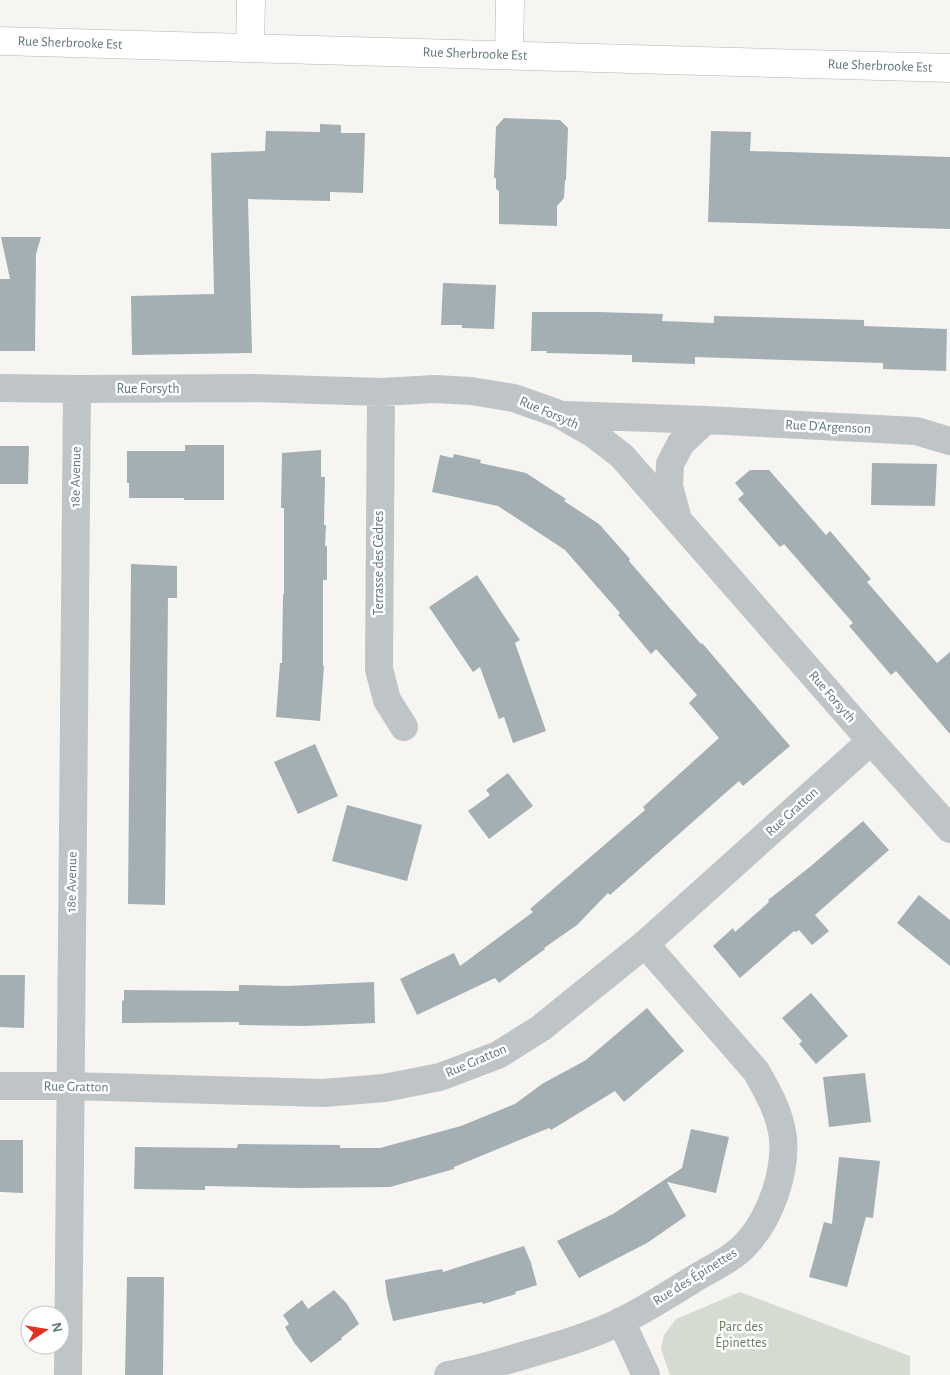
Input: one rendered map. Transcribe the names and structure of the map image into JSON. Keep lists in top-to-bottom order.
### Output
{
  "streets": {
    "main road": ["Rue Sherbrooke Est"],
    "street": [
      "Rue Forsyth",
      "Rue D'Argenson",
      "18e Avenue",
      "Terrasse des Cèdres",
      "Rue Gratton",
      "Rue des Épinettes"
    ]
  },
  "crossings": [
    ["Rue Forsyth", "Rue D'Argenson"],
    ["Rue Forsyth", "18e Avenue"],
    ["Rue Forsyth", "Terrasse des Cèdres"],
    ["Rue Forsyth", "Rue Gratton"],
    ["18e Avenue", "Rue Gratton"],
    ["Rue Gratton", "Rue des Épinettes"]
  ],
  "parks": ["Parc des Épinettes"],
  "north": "right"
}
